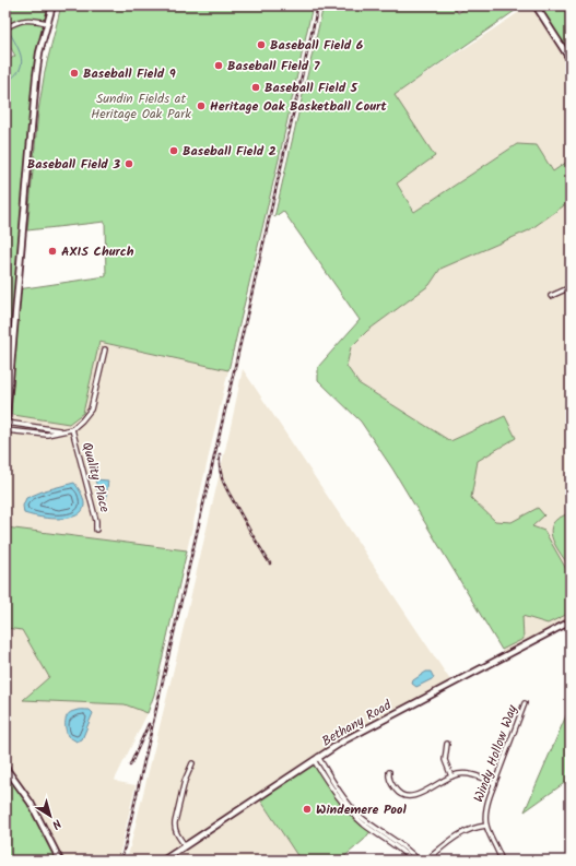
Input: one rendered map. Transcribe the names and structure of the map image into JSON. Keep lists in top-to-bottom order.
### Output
{
  "streets": {
    "main road": ["Bethany Road"],
    "street": ["Quality Place", "Windy Hollow Way"]
  },
  "parks": ["Sundin Fields at Heritage Oak Park"],
  "places": [
    "Baseball Field 6",
    "Baseball Field 7",
    "Baseball Field 9",
    "Baseball Field 5",
    "Heritage Oak Basketball Court",
    "Baseball Field 2",
    "Baseball Field 3",
    "AXIS Church",
    "Windemere Pool"
  ],
  "north": "bottom right"
}
